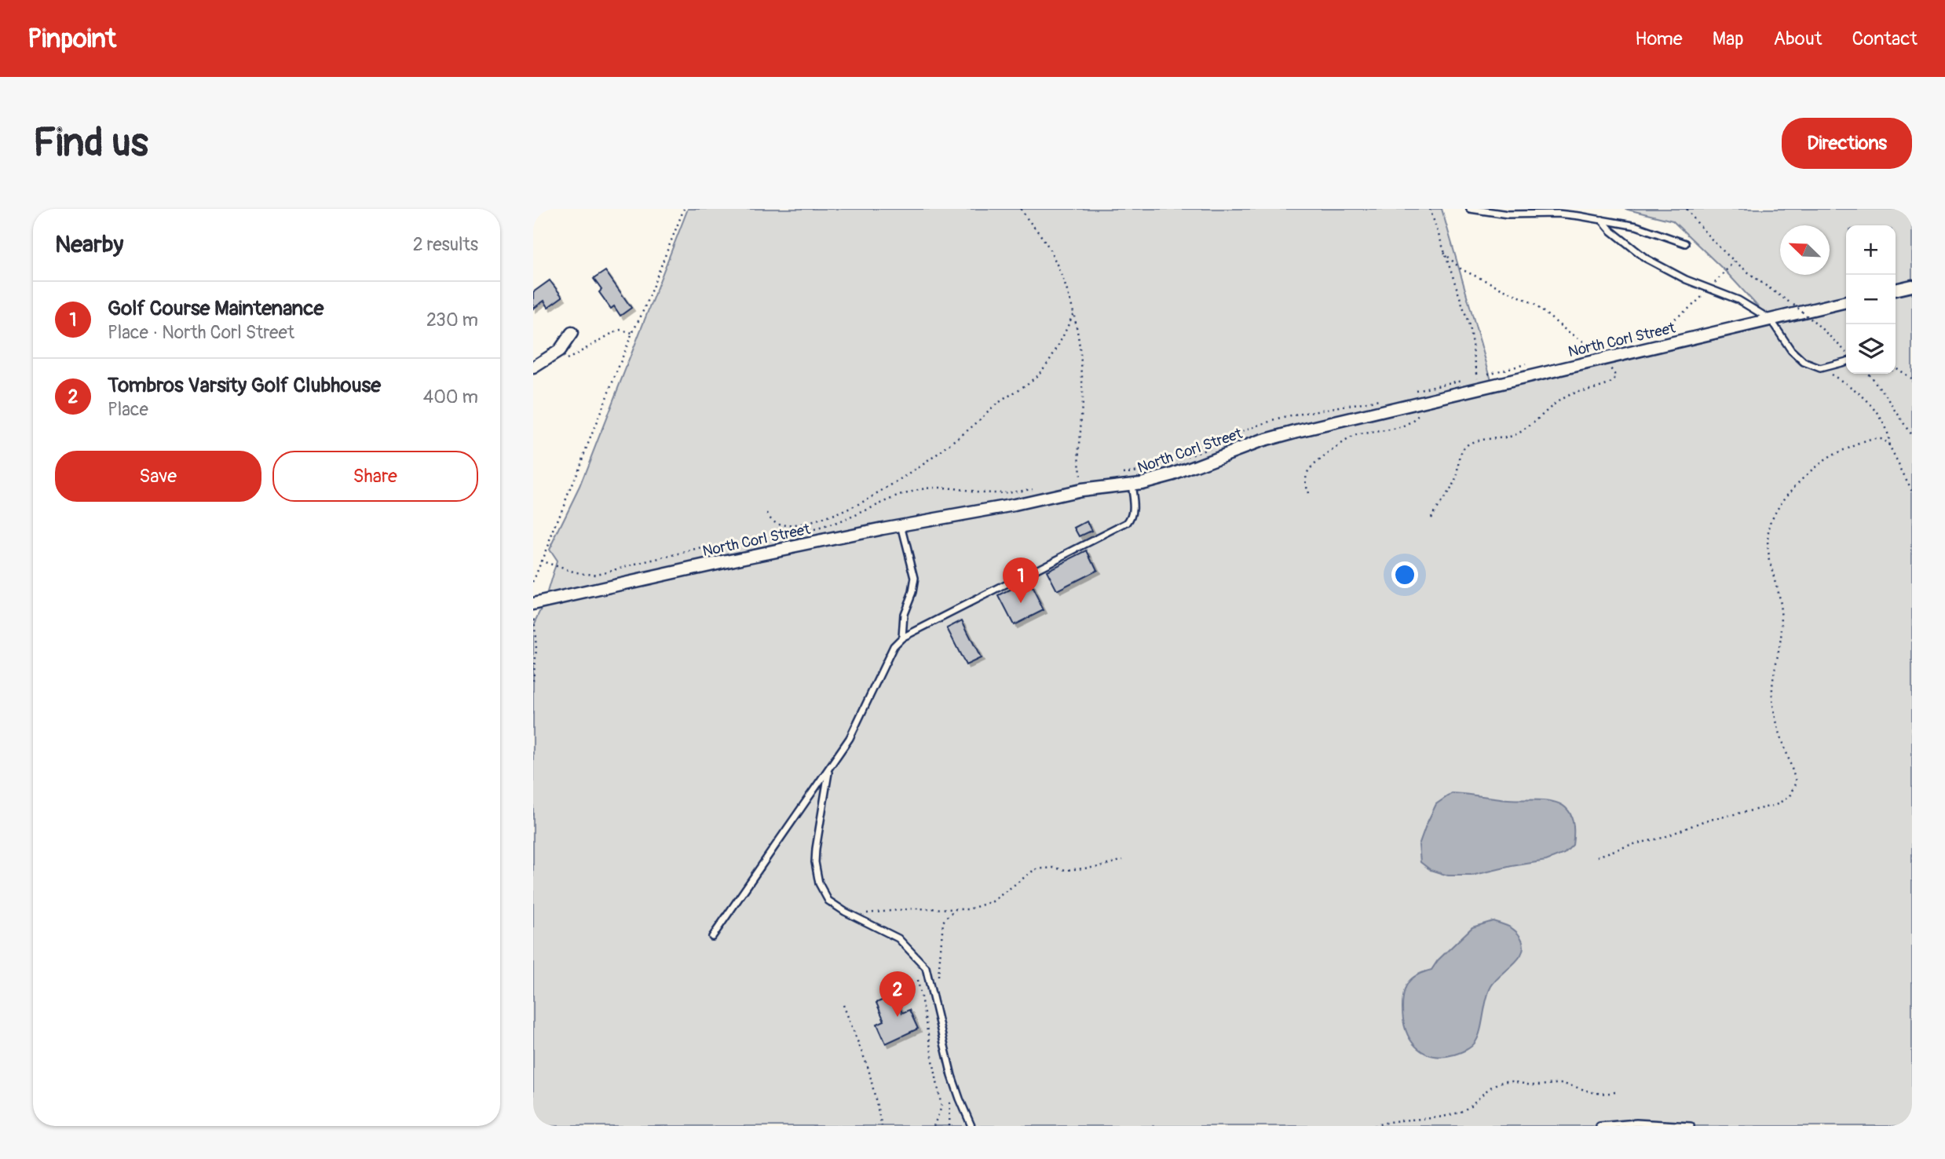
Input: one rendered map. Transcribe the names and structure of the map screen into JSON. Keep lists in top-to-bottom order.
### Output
{
  "streets": {
    "street": ["North Corl Street"]
  },
  "north": "top left",
  "page": {
    "header": "Pinpoint",
    "nav": [
      "Home",
      "Map",
      "About",
      "Contact"
    ],
    "buttons": [
      "Directions",
      ["Save", "Share"]
    ],
    "title": "Find us",
    "heading": ["Nearby", "2 results"],
    "map_buttons": ["+", "−"],
    "list": [
      {
        "mark": "1",
        "name": "Golf Course Maintenance",
        "note": "Place · North Corl Street",
        "value": "230 m"
      },
      {
        "mark": "2",
        "name": "Tombros Varsity Golf Clubhouse",
        "note": "Place",
        "value": "400 m"
      }
    ],
    "pins": ["1", "2"]
  }
}
